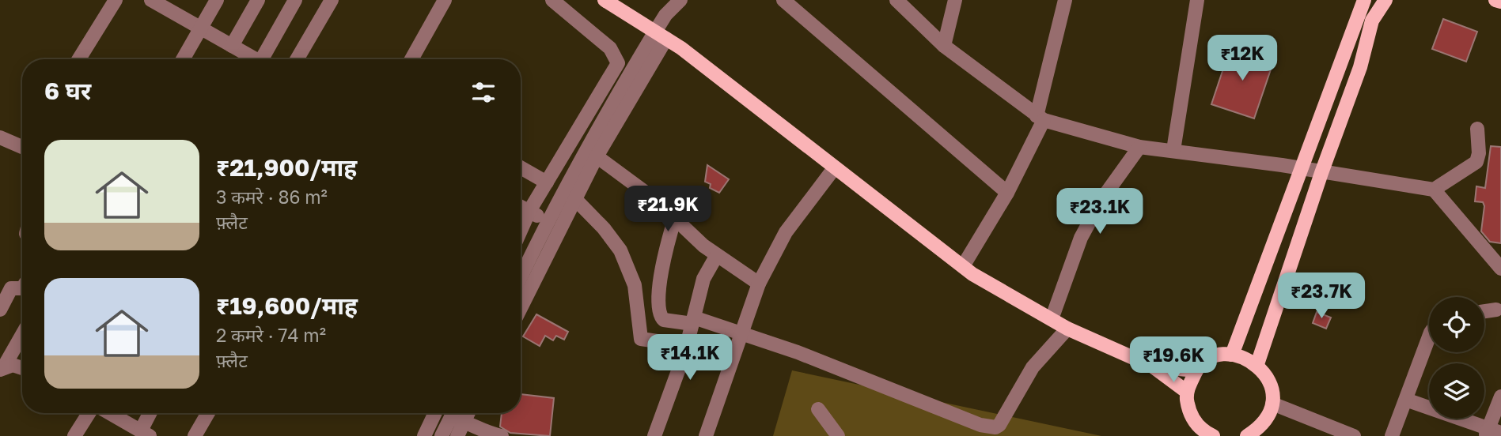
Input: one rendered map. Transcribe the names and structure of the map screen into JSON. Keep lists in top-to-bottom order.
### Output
{
  "page": {
    "price": [
      "₹12K",
      "₹21.9K",
      "₹23.1K",
      "₹23.7K",
      "₹14.1K",
      "₹19.6K"
    ],
    "heading": "6 घर",
    "list": [
      {
        "name": "₹21,900/माह",
        "note": "3 कमरे · 86 m² · फ़्लैट"
      },
      {
        "name": "₹19,600/माह",
        "note": "2 कमरे · 74 m² · फ़्लैट"
      }
    ]
  }
}
